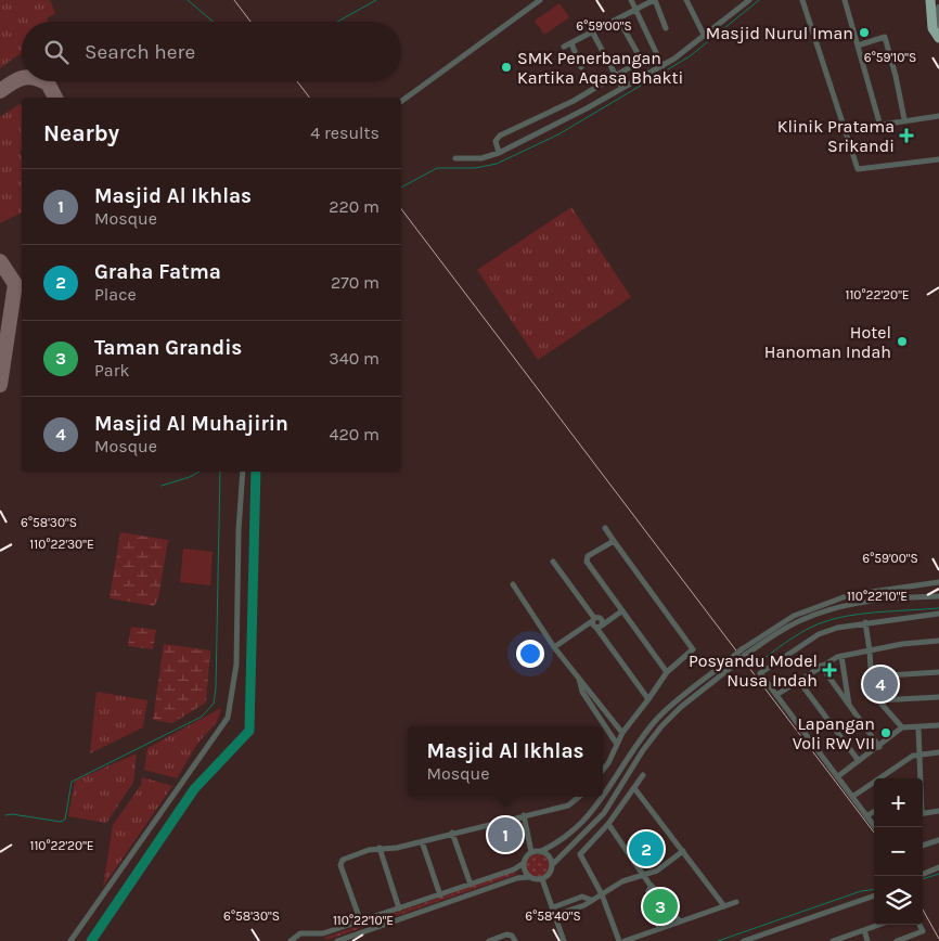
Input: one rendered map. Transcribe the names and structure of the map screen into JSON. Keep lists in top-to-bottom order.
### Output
{
  "places": {
    "other": [
      "Masjid Nurul Iman",
      "SMK Penerbangan Kartika Aqasa Bhakti",
      "Hotel Hanoman Indah",
      "Lapangan Voli RW VII"
    ],
    "health": ["Klinik Pratama Srikandi", "Posyandu Model Nusa Indah"]
  },
  "page": {
    "search": "Search here",
    "heading": ["Nearby", "4 results"],
    "list": [
      {
        "mark": "1",
        "name": "Masjid Al Ikhlas",
        "note": "Mosque",
        "value": "220 m"
      },
      {
        "mark": "2",
        "name": "Graha Fatma",
        "note": "Place",
        "value": "270 m"
      },
      {
        "mark": "3",
        "name": "Taman Grandis",
        "note": "Park",
        "value": "340 m"
      },
      {
        "mark": "4",
        "name": "Masjid Al Muhajirin",
        "note": "Mosque",
        "value": "420 m"
      }
    ],
    "pins": [
      "4",
      "1",
      "2",
      "3"
    ],
    "popup": ["Masjid Al Ikhlas", "Mosque"],
    "map_buttons": ["+", "−"]
  },
  "coordinates": [
    "6°59'00\"S",
    "6°59'10\"S",
    "110°22'20\"E",
    "6°58'30\"S",
    "110°22'30\"E",
    "110°22'10\"E",
    "6°58'40\"S"
  ]
}
